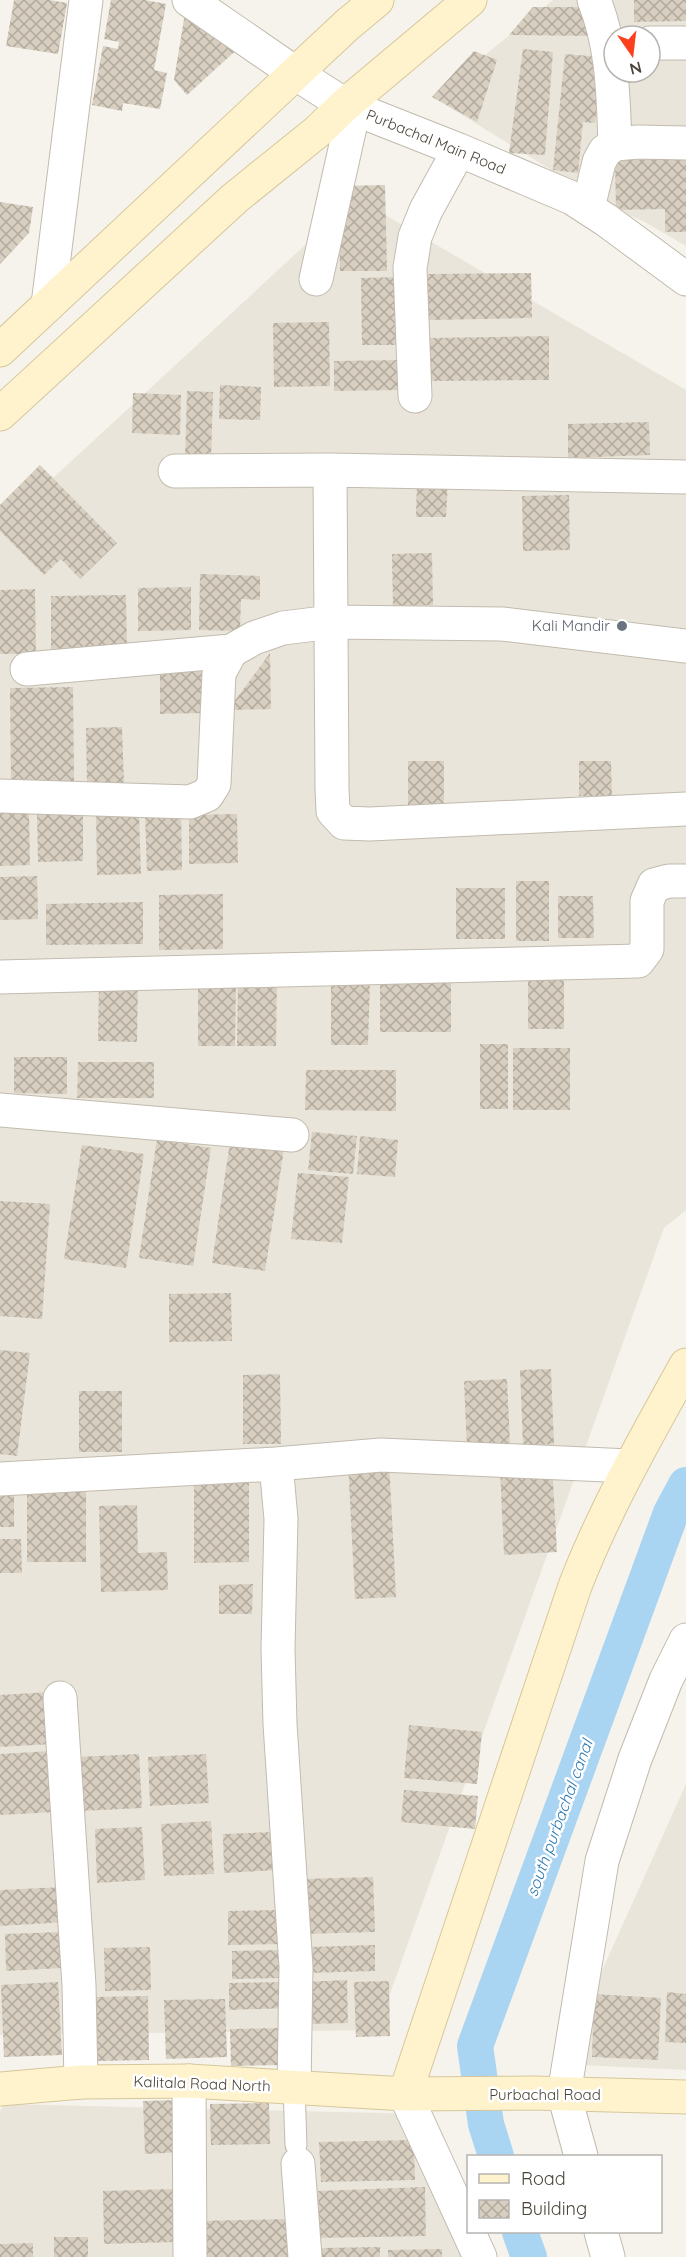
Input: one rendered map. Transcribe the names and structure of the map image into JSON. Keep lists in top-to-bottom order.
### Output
{
  "streets": {
    "street": ["Purbachal Main Road", "Kalitala Road North", "Purbachal Road"]
  },
  "crossings": [
    ["Kalitala Road North", "Purbachal Road"]
  ],
  "water": ["south purbachal canal"],
  "places": ["Kali Mandir"],
  "legend": ["Road", "Building"],
  "north": "bottom"
}
